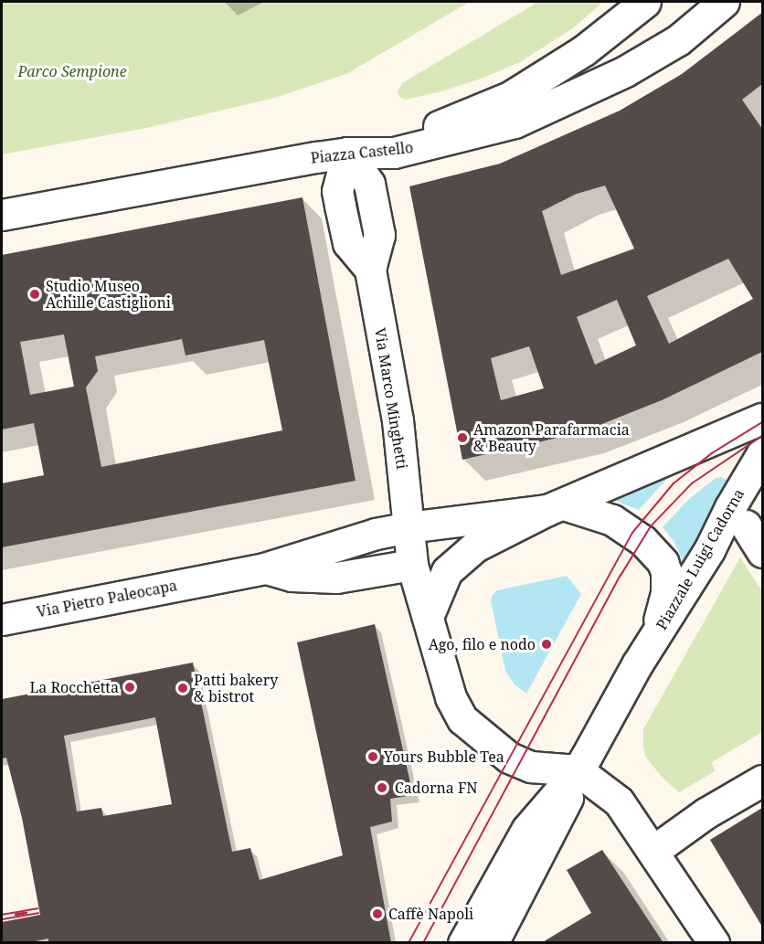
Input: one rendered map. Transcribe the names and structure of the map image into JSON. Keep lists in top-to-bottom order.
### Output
{
  "streets": {
    "street": [
      "Piazza Castello",
      "Via Marco Minghetti",
      "Piazzale Luigi Cadorna",
      "Via Pietro Paleocapa"
    ]
  },
  "crossings": [
    ["Piazza Castello", "Via Marco Minghetti"],
    ["Via Marco Minghetti", "Piazzale Luigi Cadorna"],
    ["Piazzale Luigi Cadorna", "Via Pietro Paleocapa"]
  ],
  "parks": ["Parco Sempione"],
  "places": [
    "Studio Museo Achille Castiglioni",
    "Amazon Parafarmacia & Beauty",
    "Ago, filo e nodo",
    "La Rocchetta",
    "Patti bakery & bistrot",
    "Yours Bubble Tea",
    "Cadorna FN",
    "Caffè Napoli"
  ]
}
